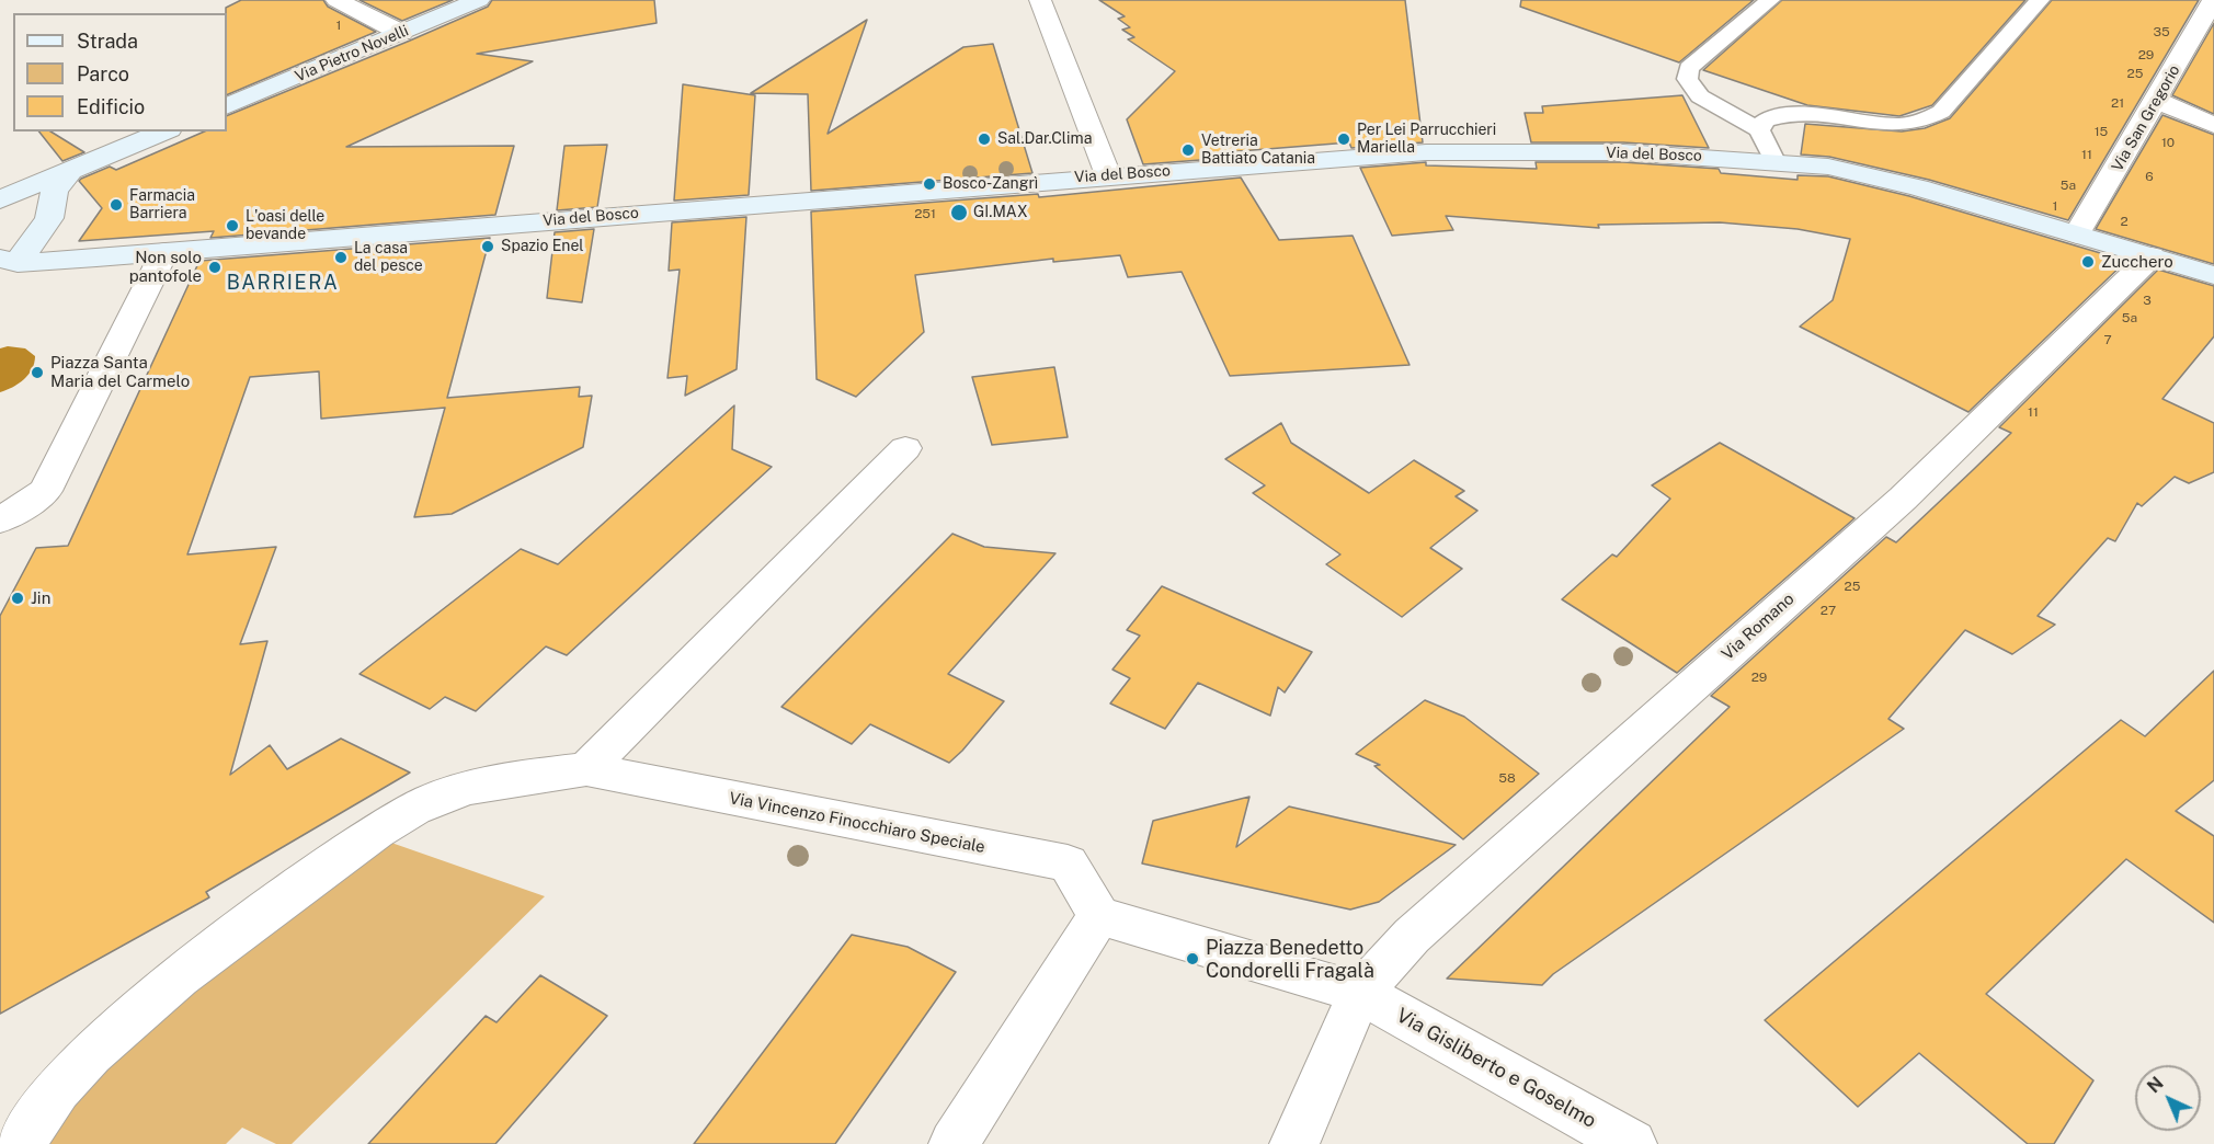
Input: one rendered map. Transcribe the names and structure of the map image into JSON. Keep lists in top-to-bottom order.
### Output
{
  "streets": {
    "main road": ["Via Pietro Novelli", "Via del Bosco"],
    "street": [
      "Via San Gregorio",
      "Via Romano",
      "Via Vincenzo Finocchiaro Speciale",
      "Via Gisliberto e Goselmo"
    ]
  },
  "crossings": [
    ["Via San Gregorio", "Via del Bosco"],
    ["Via del Bosco", "Via Romano"],
    ["Via Romano", "Via Gisliberto e Goselmo"]
  ],
  "districts": ["BARRIERA"],
  "places": [
    "Sal.Dar.Clima",
    "Per Lei Parrucchieri Mariella",
    "Vetreria Battiato Catania",
    "Bosco-Zangrì",
    "Farmacia Barriera",
    "GI.MAX",
    "L'oasi delle bevande",
    "Spazio Enel",
    "La casa del pesce",
    "Zucchero",
    "Non solo pantofole",
    "Piazza Santa Maria del Carmelo",
    "Jin",
    "Piazza Benedetto Condorelli Fragalà"
  ],
  "house_numbers": [
    "1",
    "35",
    "29",
    "25",
    "21",
    "15",
    "10",
    "11",
    "6",
    "5a",
    "1",
    "251",
    "2",
    "3",
    "5a",
    "7",
    "11",
    "25",
    "27",
    "29",
    "58"
  ],
  "legend": ["Strada", "Parco", "Edificio"],
  "north": "top left"
}
